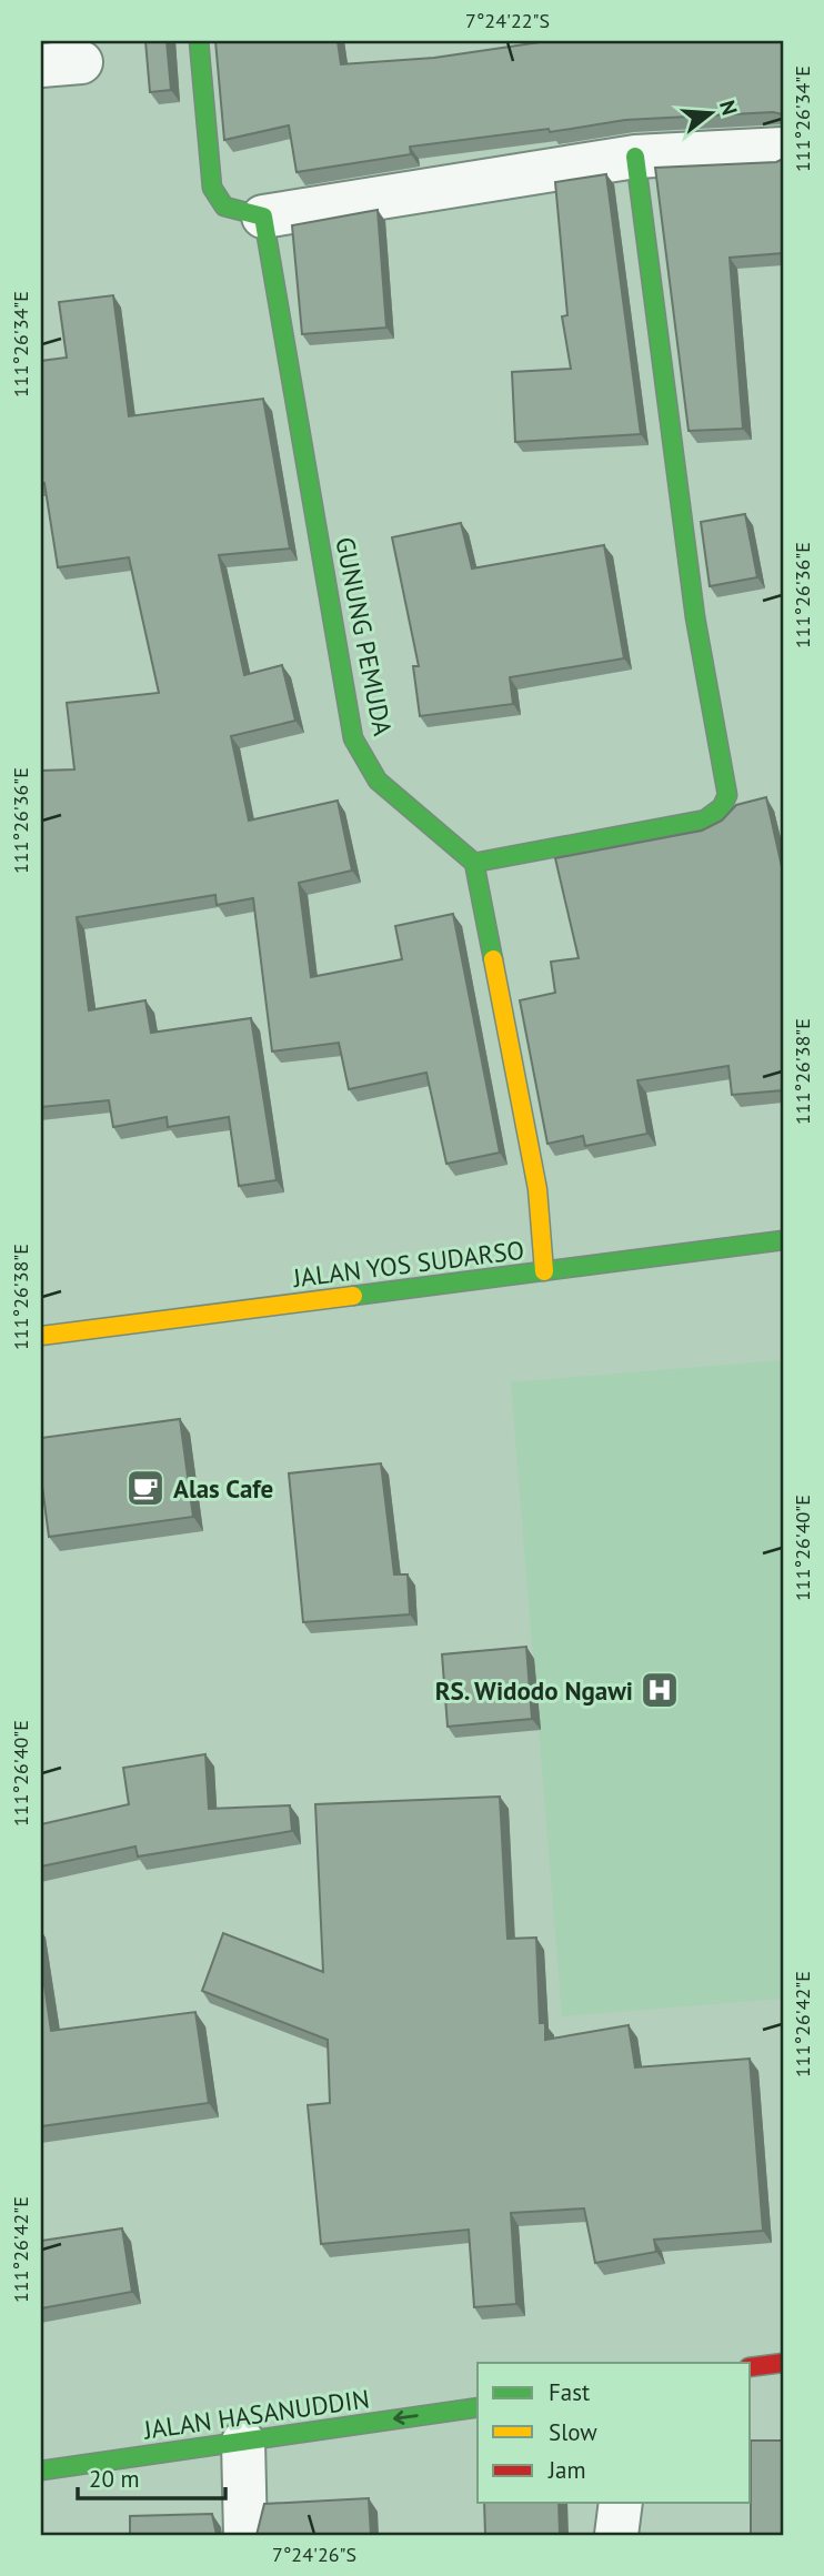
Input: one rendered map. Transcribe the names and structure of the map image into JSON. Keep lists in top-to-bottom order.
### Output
{
  "streets": {
    "street": ["GUNUNG PEMUDA", "JALAN YOS SUDARSO", "JALAN HASANUDDIN"]
  },
  "one_way": ["JALAN HASANUDDIN"],
  "places": {
    "cafe": ["Alas Cafe"],
    "hospital": ["RS. Widodo Ngawi"]
  },
  "legend": ["Fast", "Slow", "Jam"],
  "scale_bar": "20 m",
  "north": "right",
  "coordinates": [
    "7°24'22\"S",
    "111°26'34\"E",
    "111°26'36\"E",
    "111°26'38\"E",
    "111°26'40\"E",
    "111°26'42\"E",
    "7°24'26\"S"
  ]
}
